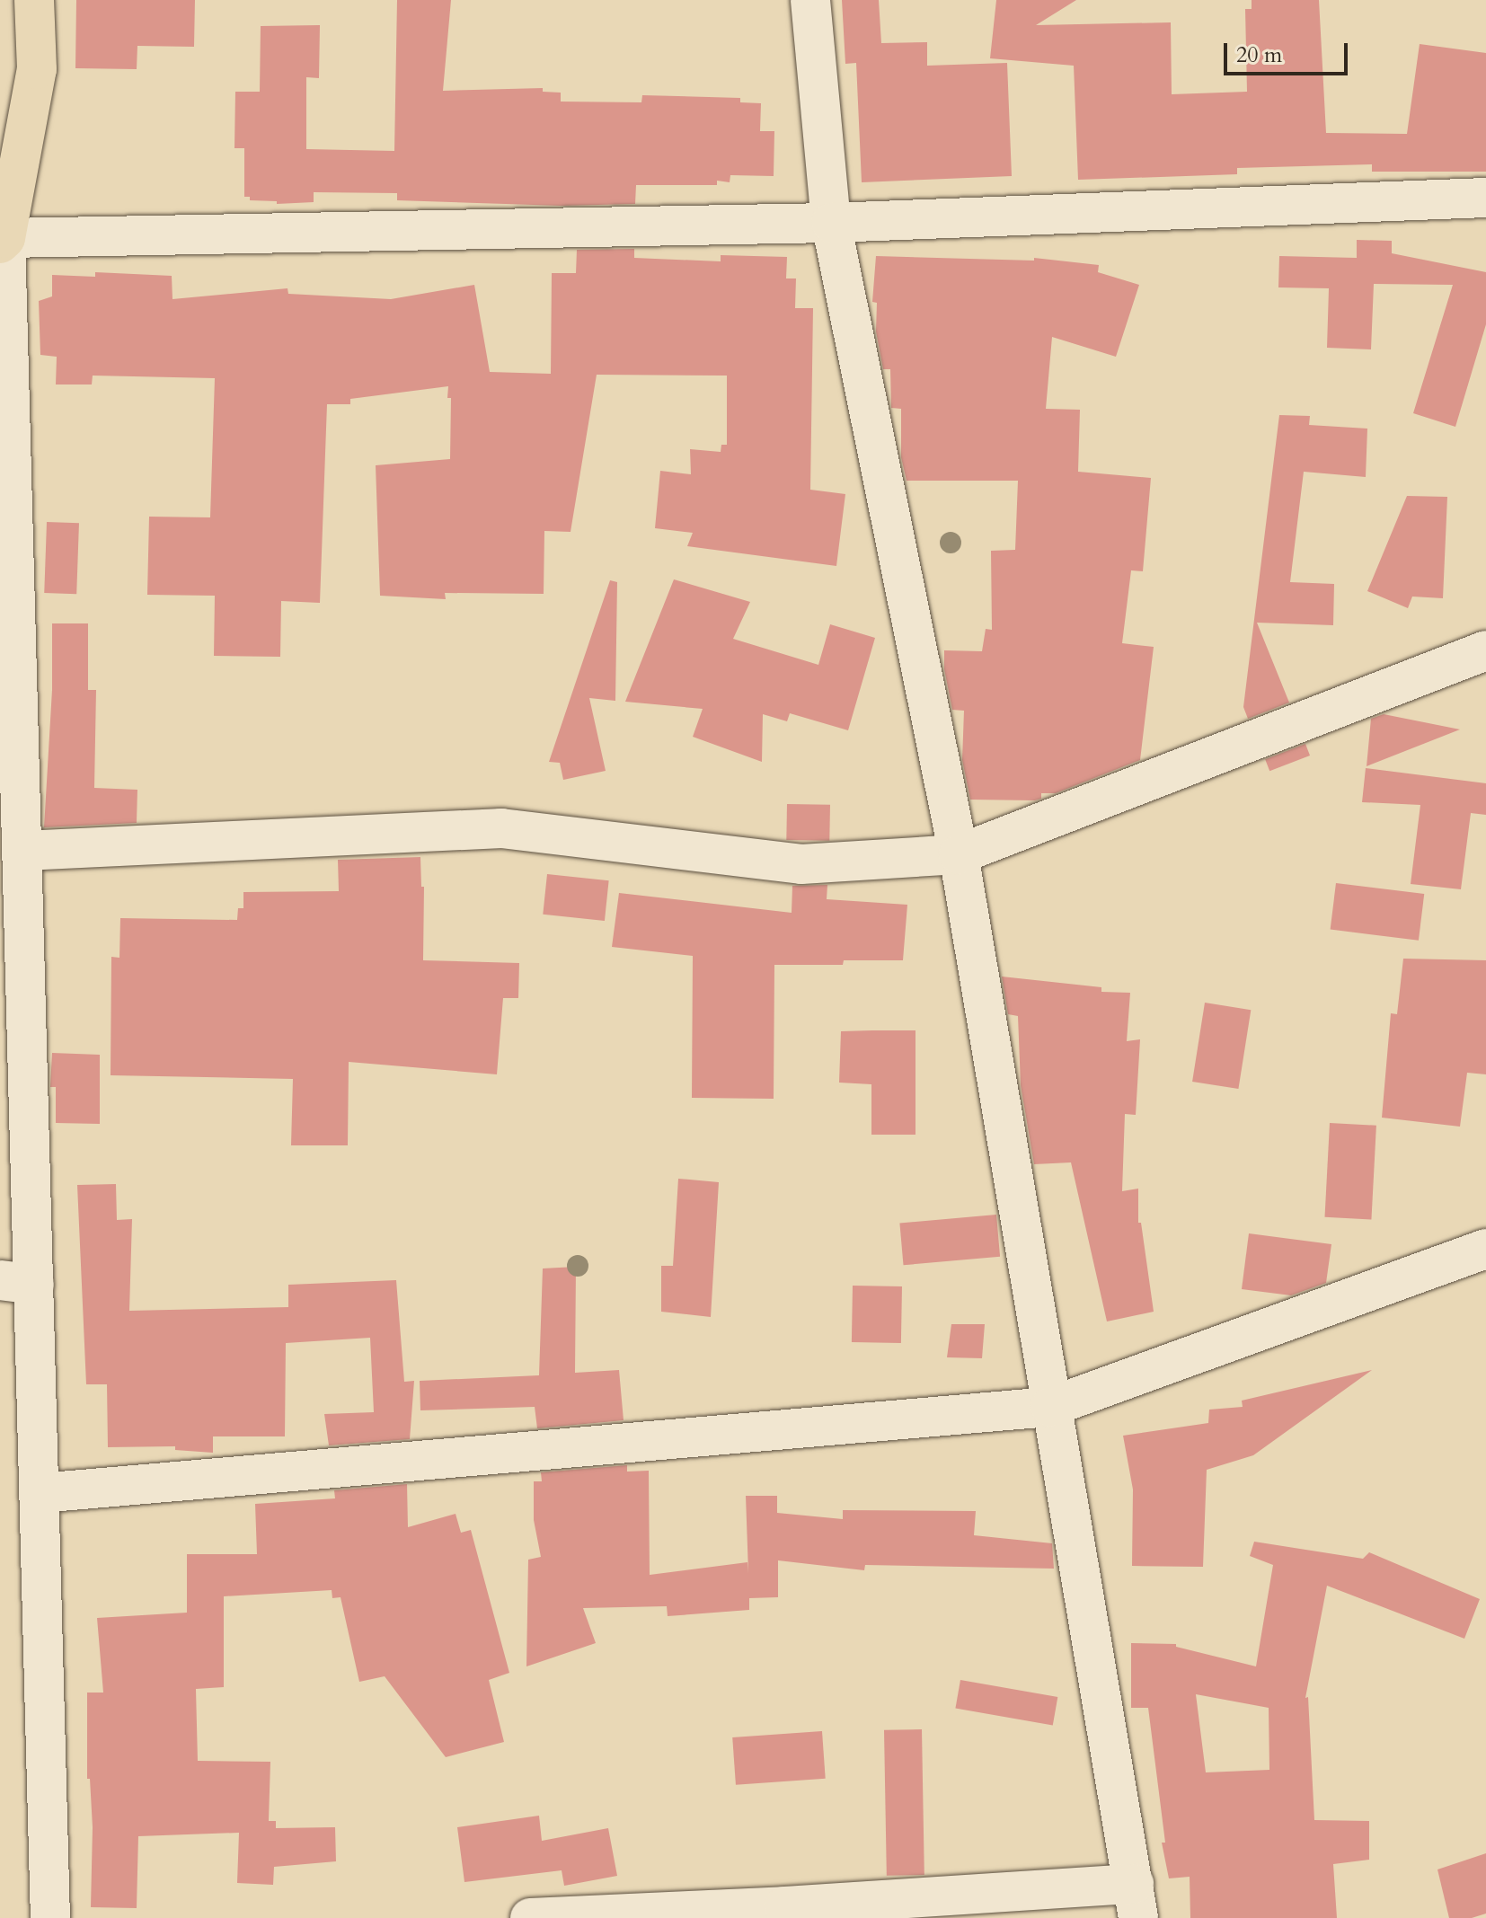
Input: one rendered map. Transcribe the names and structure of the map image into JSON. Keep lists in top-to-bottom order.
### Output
{
  "scale_bar": "20 m"
}
